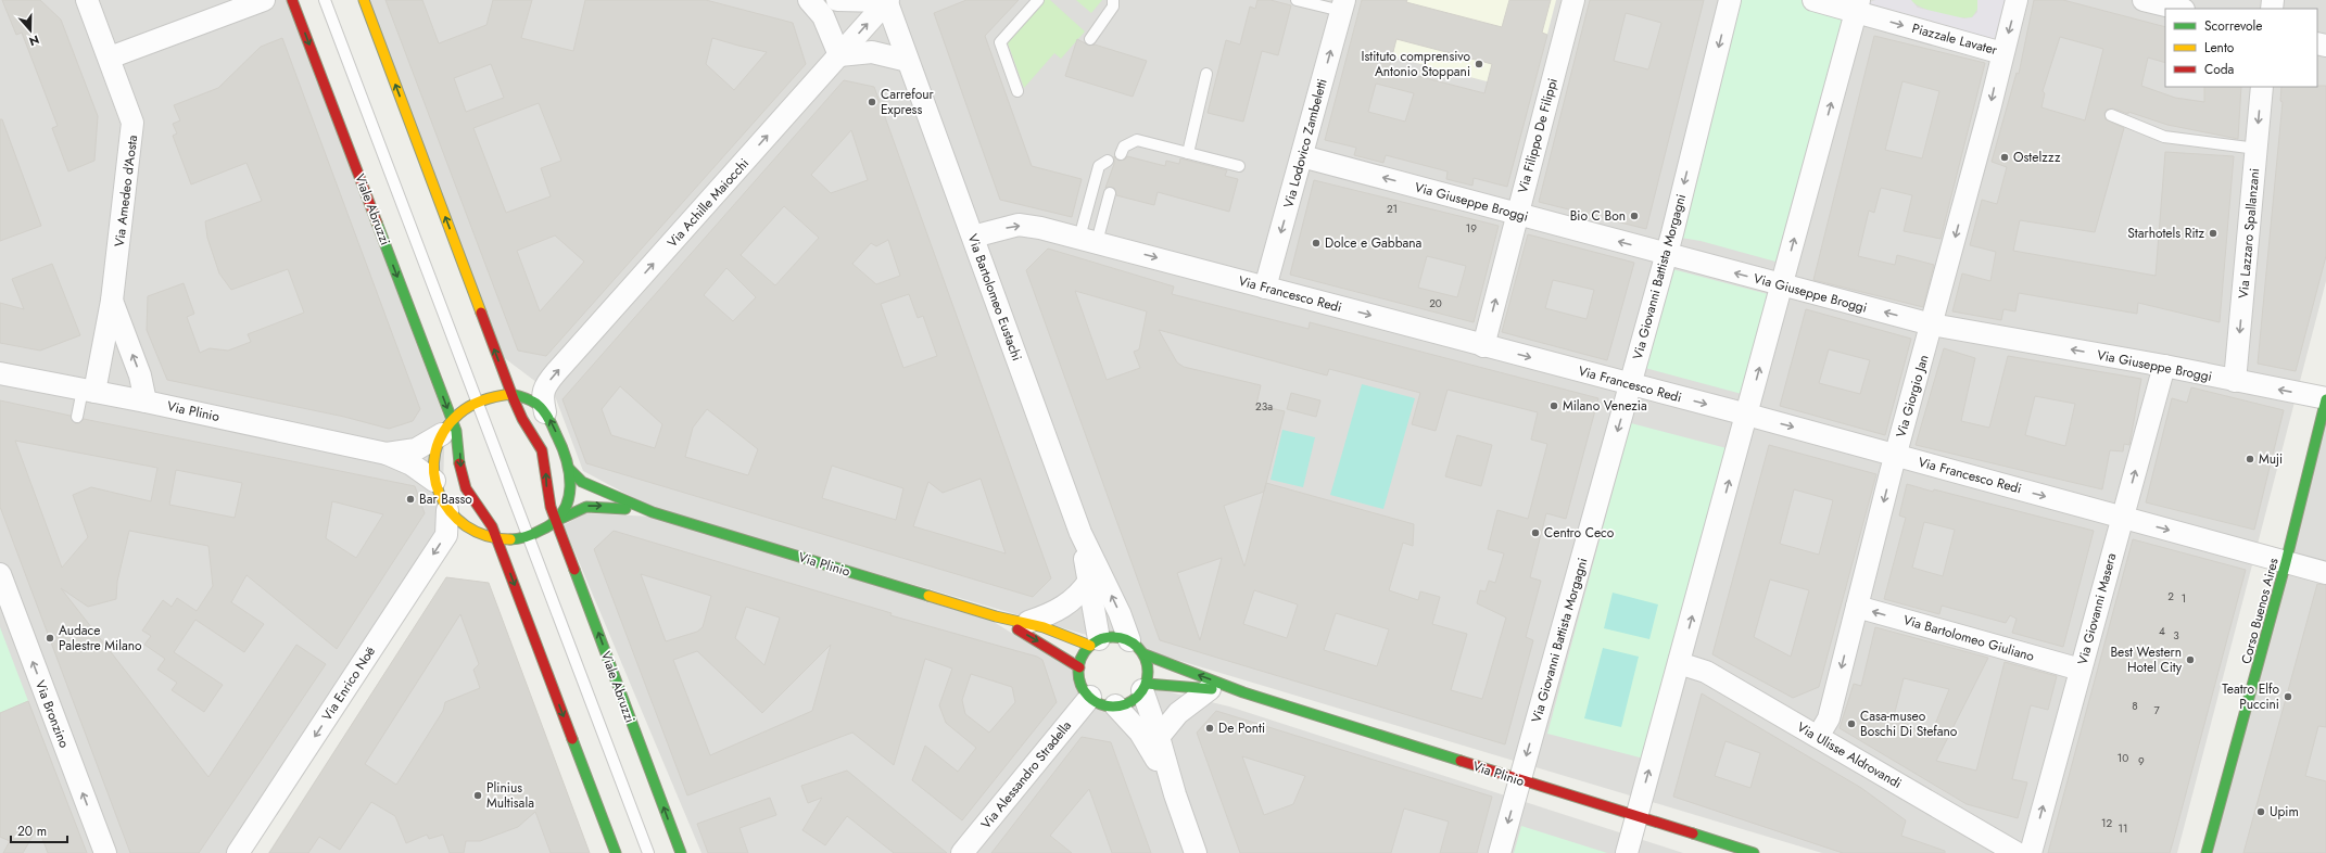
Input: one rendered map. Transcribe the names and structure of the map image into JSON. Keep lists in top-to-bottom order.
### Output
{
  "streets": {
    "main road": [
      "Viale Abruzzi",
      "Via Bartolomeo Eustachi",
      "Via Plinio",
      "Corso Buenos Aires"
    ],
    "street": [
      "Piazzale Lavater",
      "Via Filippo De Filippi",
      "Via Lodovico Zambeletti",
      "Via Amedeo d'Aosta",
      "Via Giuseppe Broggi",
      "Via Achille Maiocchi",
      "Via Lazzaro Spallanzani",
      "Via Giovanni Battista Morgagni",
      "Via Francesco Redi",
      "Via Giorgio Jan",
      "Via Giovanni Masera",
      "Via Bartolomeo Giuliano",
      "Via Enrico Noë",
      "Via Bronzino",
      "Via Ulisse Aldrovandi",
      "Via Alessandro Stradella"
    ]
  },
  "crossings": [
    ["Piazzale Lavater", "Via Giorgio Jan"],
    ["Via Filippo De Filippi", "Via Giuseppe Broggi"],
    ["Via Filippo De Filippi", "Via Francesco Redi"],
    ["Via Lodovico Zambeletti", "Via Giuseppe Broggi"],
    ["Via Lodovico Zambeletti", "Via Francesco Redi"],
    ["Via Amedeo d'Aosta", "Via Plinio"],
    ["Via Giuseppe Broggi", "Via Lazzaro Spallanzani"],
    ["Via Giuseppe Broggi", "Via Giovanni Battista Morgagni"],
    ["Via Giuseppe Broggi", "Via Giorgio Jan"],
    ["Via Giuseppe Broggi", "Via Giovanni Masera"],
    ["Via Giuseppe Broggi", "Corso Buenos Aires"],
    ["Via Achille Maiocchi", "Via Bartolomeo Eustachi"],
    ["Viale Abruzzi", "Via Plinio"],
    ["Via Giovanni Battista Morgagni", "Via Francesco Redi"],
    ["Via Giovanni Battista Morgagni", "Via Plinio"],
    ["Via Francesco Redi", "Via Bartolomeo Eustachi"],
    ["Via Francesco Redi", "Via Giorgio Jan"],
    ["Via Francesco Redi", "Via Giovanni Masera"],
    ["Via Francesco Redi", "Corso Buenos Aires"],
    ["Via Bartolomeo Eustachi", "Via Plinio"],
    ["Via Bartolomeo Eustachi", "Via Alessandro Stradella"],
    ["Via Giorgio Jan", "Via Bartolomeo Giuliano"],
    ["Via Giorgio Jan", "Via Ulisse Aldrovandi"],
    ["Via Plinio", "Via Alessandro Stradella"],
    ["Via Giovanni Masera", "Via Bartolomeo Giuliano"]
  ],
  "one_way": [
    "Via Filippo De Filippi",
    "Via Giuseppe Broggi",
    "Via Achille Maiocchi",
    "Via Lazzaro Spallanzani",
    "Via Francesco Redi",
    "Via Giovanni Masera",
    "Via Bartolomeo Giuliano",
    "Via Enrico Noë",
    "Via Bronzino"
  ],
  "places": [
    "Istituto comprensivo Antonio Stoppani",
    "Carrefour Express",
    "Ostelzzz",
    "Bio C Bon",
    "Starhotels Ritz",
    "Dolce e Gabbana",
    "Milano Venezia",
    "Muji",
    "Bar Basso",
    "Centro Ceco",
    "Audace Palestre Milano",
    "Best Western Hotel City",
    "Teatro Elfo Puccini",
    "Casa-museo Boschi Di Stefano",
    "De Ponti",
    "Plinius Multisala",
    "Upim"
  ],
  "house_numbers": [
    "21",
    "19",
    "20",
    "23a",
    "2",
    "1",
    "4",
    "3",
    "8",
    "7",
    "10",
    "9",
    "12",
    "11"
  ],
  "legend": ["Scorrevole", "Lento", "Coda"],
  "scale_bar": "20 m",
  "north": "bottom"
}
